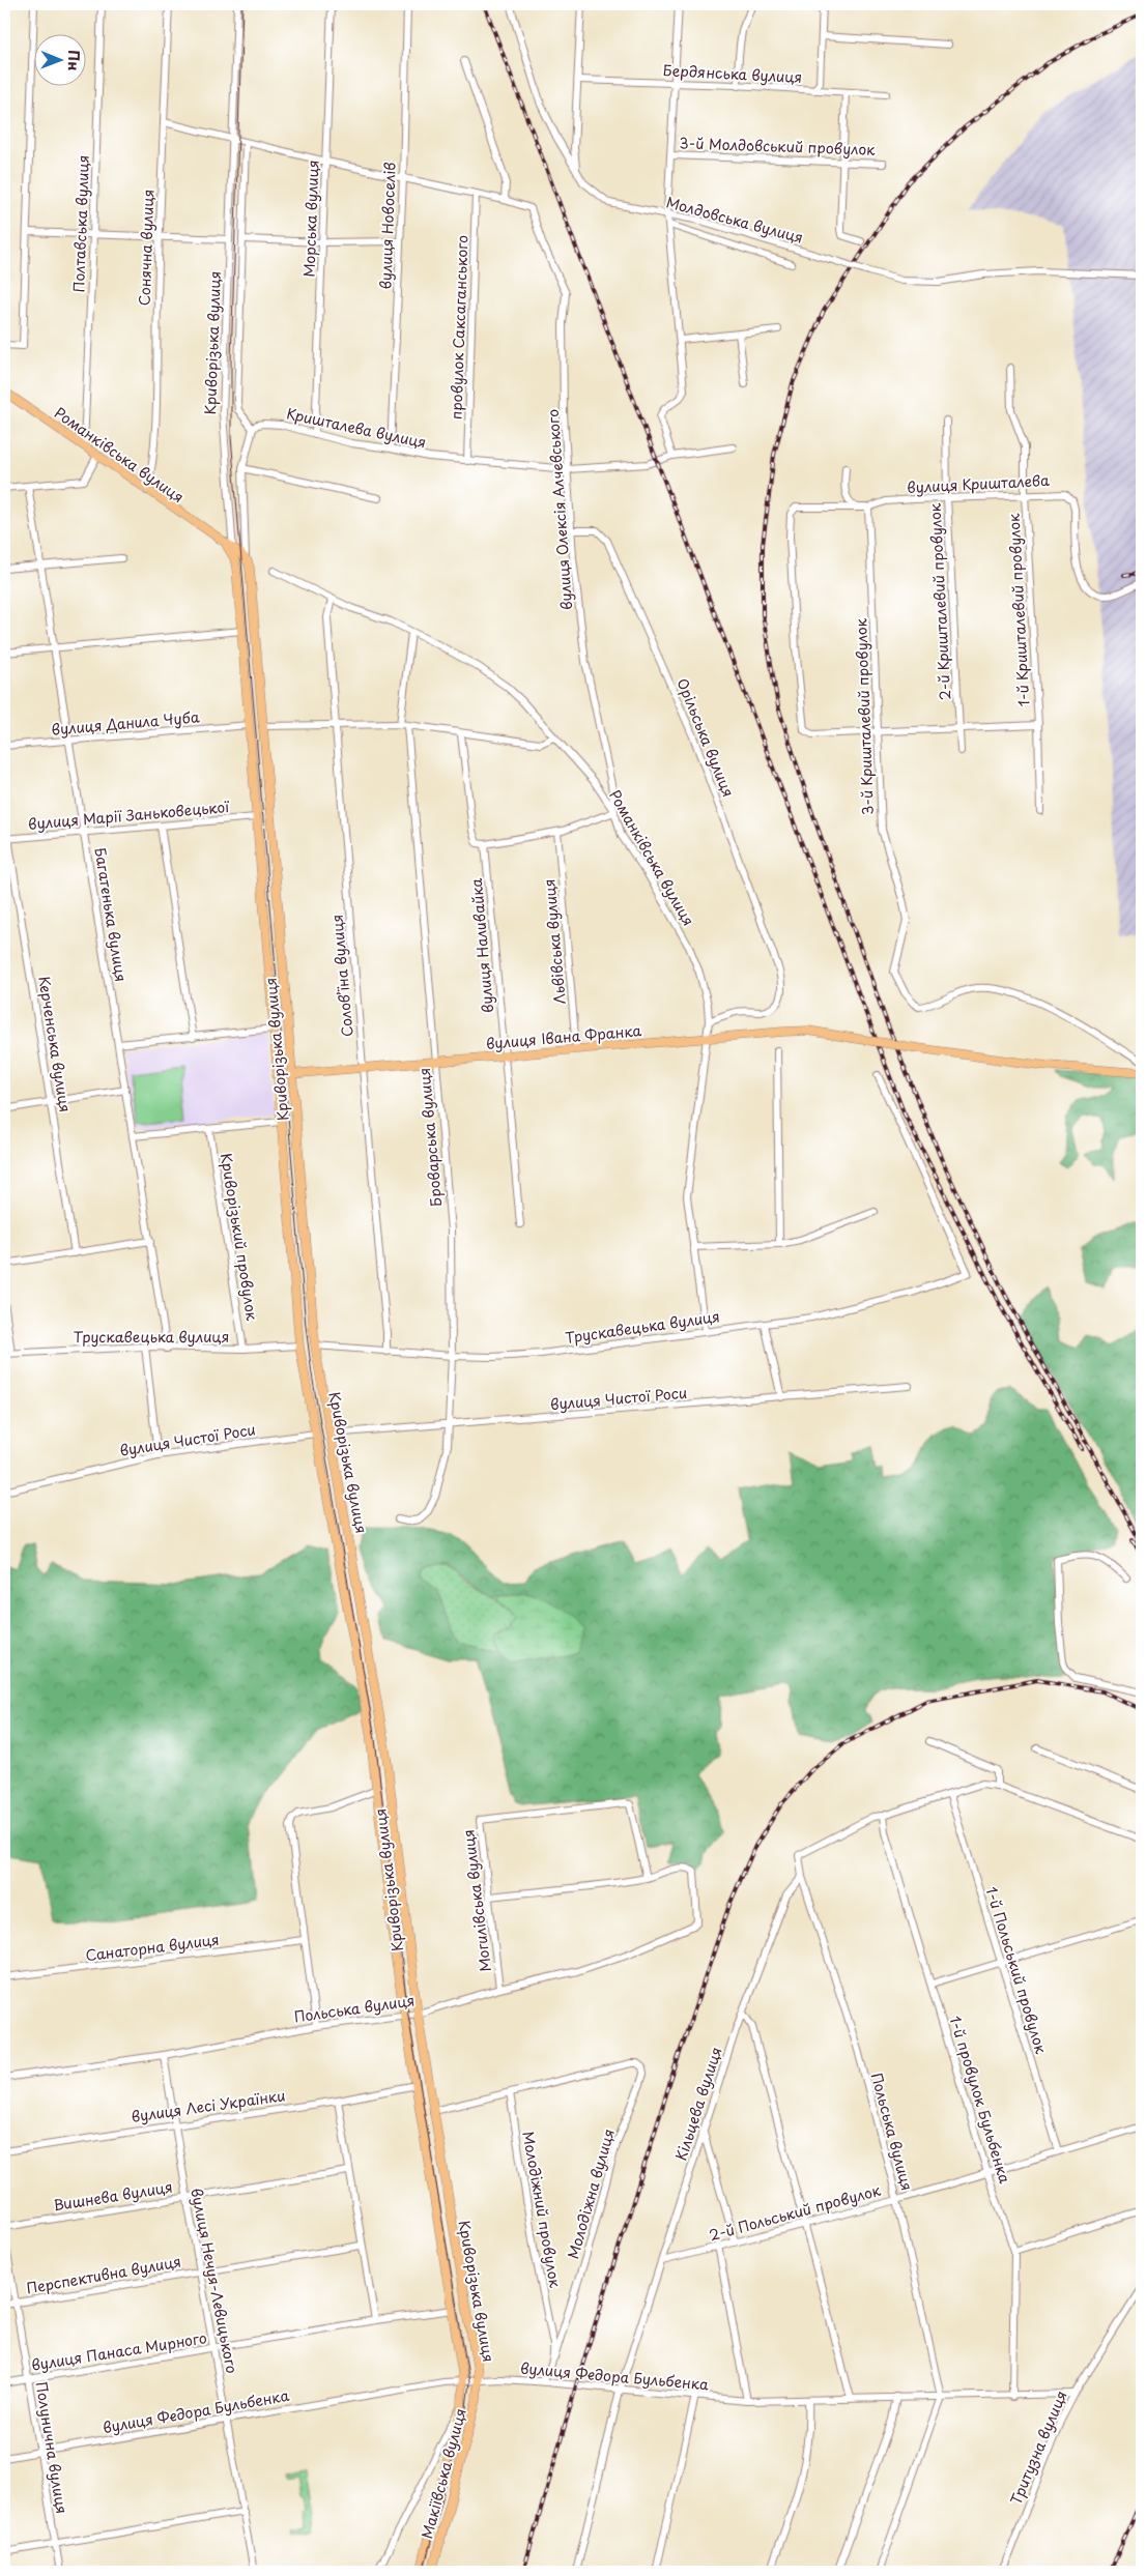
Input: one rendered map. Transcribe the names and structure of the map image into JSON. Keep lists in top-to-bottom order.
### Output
{
  "streets": {
    "main road": [
      "Криворізька вулиця",
      "Романківська вулиця",
      "вулиця Івана Франка",
      "Макіївська вулиця"
    ],
    "street": [
      "Бердянська вулиця",
      "3-й Молдовський провулок",
      "Морська вулиця",
      "Молдовська вулиця",
      "Полтавська вулиця",
      "вулиця Новоселів",
      "Сонячна вулиця",
      "провулок Саксаганського",
      "Кришталева вулиця",
      "вулиця Кришталева",
      "вулиця Олексія Алчевського",
      "2-й Кришталевий провулок",
      "1-й Кришталевий провулок",
      "3-й Кришталевий провулок",
      "вулиця Данила Чуба",
      "Орільська вулиця",
      "вулиця Марії Заньковецької",
      "Багатенька вулиця",
      "Львівська вулиця",
      "вулиця Наливайка",
      "Соловʼїна вулиця",
      "Керченська вулиця",
      "Броварська вулиця",
      "Криворізький провулок",
      "Трускавецька вулиця",
      "вулиця Чистої Роси",
      "Могилівська вулиця",
      "Санаторна вулиця",
      "1-й Польський провулок",
      "Польська вулиця",
      "1-й провулок Бульбенка",
      "Кільцева вулиця",
      "вулиця Лесі Українки",
      "Молодіжна вулиця",
      "Вишнева вулиця",
      "Молодіжний провулок",
      "2-й Польський провулок",
      "Перспективна вулиця",
      "вулиця Нечуя-Левицького",
      "вулиця Панаса Мирного",
      "вулиця Федора Бульбенка",
      "Полунична вулиця",
      "Тритузна вулиця"
    ]
  },
  "crossings": [
    ["Морська вулиця", "Кришталева вулиця"],
    ["Полтавська вулиця", "Романківська вулиця"],
    ["вулиця Новоселів", "Кришталева вулиця"],
    ["Сонячна вулиця", "Романківська вулиця"],
    ["провулок Саксаганського", "Кришталева вулиця"],
    ["Криворізька вулиця", "вулиця Данила Чуба"],
    ["Криворізька вулиця", "вулиця Марії Заньковецької"],
    ["Криворізька вулиця", "вулиця Івана Франка"],
    ["Криворізька вулиця", "Трускавецька вулиця"],
    ["Криворізька вулиця", "вулиця Чистої Роси"],
    ["Криворізька вулиця", "Польська вулиця"],
    ["Криворізька вулиця", "вулиця Лесі Українки"],
    ["Криворізька вулиця", "Молодіжна вулиця"],
    ["Криворізька вулиця", "вулиця Панаса Мирного"],
    ["Криворізька вулиця", "вулиця Федора Бульбенка"],
    ["Криворізька вулиця", "Макіївська вулиця"],
    ["Кришталева вулиця", "вулиця Олексія Алчевського"],
    ["Романківська вулиця", "вулиця Олексія Алчевського"],
    ["Романківська вулиця", "Орільська вулиця"],
    ["Романківська вулиця", "Соловʼїна вулиця"],
    ["Романківська вулиця", "вулиця Івана Франка"],
    ["Романківська вулиця", "Трускавецька вулиця"],
    ["вулиця Кришталева", "2-й Кришталевий провулок"],
    ["вулиця Кришталева", "1-й Кришталевий провулок"],
    ["вулиця Кришталева", "3-й Кришталевий провулок"],
    ["вулиця Олексія Алчевського", "Орільська вулиця"],
    ["вулиця Данила Чуба", "Багатенька вулиця"],
    ["вулиця Марії Заньковецької", "Багатенька вулиця"],
    ["вулиця Марії Заньковецької", "Керченська вулиця"],
    ["Багатенька вулиця", "Трускавецька вулиця"],
    ["Львівська вулиця", "вулиця Івана Франка"],
    ["вулиця Наливайка", "вулиця Івана Франка"],
    ["Соловʼїна вулиця", "вулиця Івана Франка"],
    ["Соловʼїна вулиця", "Трускавецька вулиця"],
    ["вулиця Івана Франка", "Броварська вулиця"],
    ["Броварська вулиця", "Трускавецька вулиця"],
    ["Броварська вулиця", "вулиця Чистої Роси"],
    ["Криворізький провулок", "Трускавецька вулиця"],
    ["Могилівська вулиця", "Польська вулиця"],
    ["1-й Польський провулок", "2-й Польський провулок"],
    ["Польська вулиця", "Кільцева вулиця"],
    ["Польська вулиця", "2-й Польський провулок"],
    ["Польська вулиця", "вулиця Нечуя-Левицького"],
    ["Польська вулиця", "вулиця Федора Бульбенка"],
    ["1-й провулок Бульбенка", "2-й Польський провулок"],
    ["1-й провулок Бульбенка", "вулиця Федора Бульбенка"],
    ["Кільцева вулиця", "2-й Польський провулок"],
    ["Кільцева вулиця", "вулиця Федора Бульбенка"],
    ["вулиця Лесі Українки", "вулиця Нечуя-Левицького"],
    ["Молодіжна вулиця", "Молодіжний провулок"],
    ["Вишнева вулиця", "вулиця Нечуя-Левицького"],
    ["Перспективна вулиця", "вулиця Нечуя-Левицького"],
    ["Перспективна вулиця", "Полунична вулиця"],
    ["вулиця Нечуя-Левицького", "вулиця Панаса Мирного"],
    ["вулиця Нечуя-Левицького", "вулиця Федора Бульбенка"],
    ["вулиця Панаса Мирного", "Полунична вулиця"],
    ["вулиця Федора Бульбенка", "Полунична вулиця"],
    ["вулиця Федора Бульбенка", "Тритузна вулиця"],
    ["вулиця Федора Бульбенка", "Макіївська вулиця"]
  ],
  "north": "right"
}
